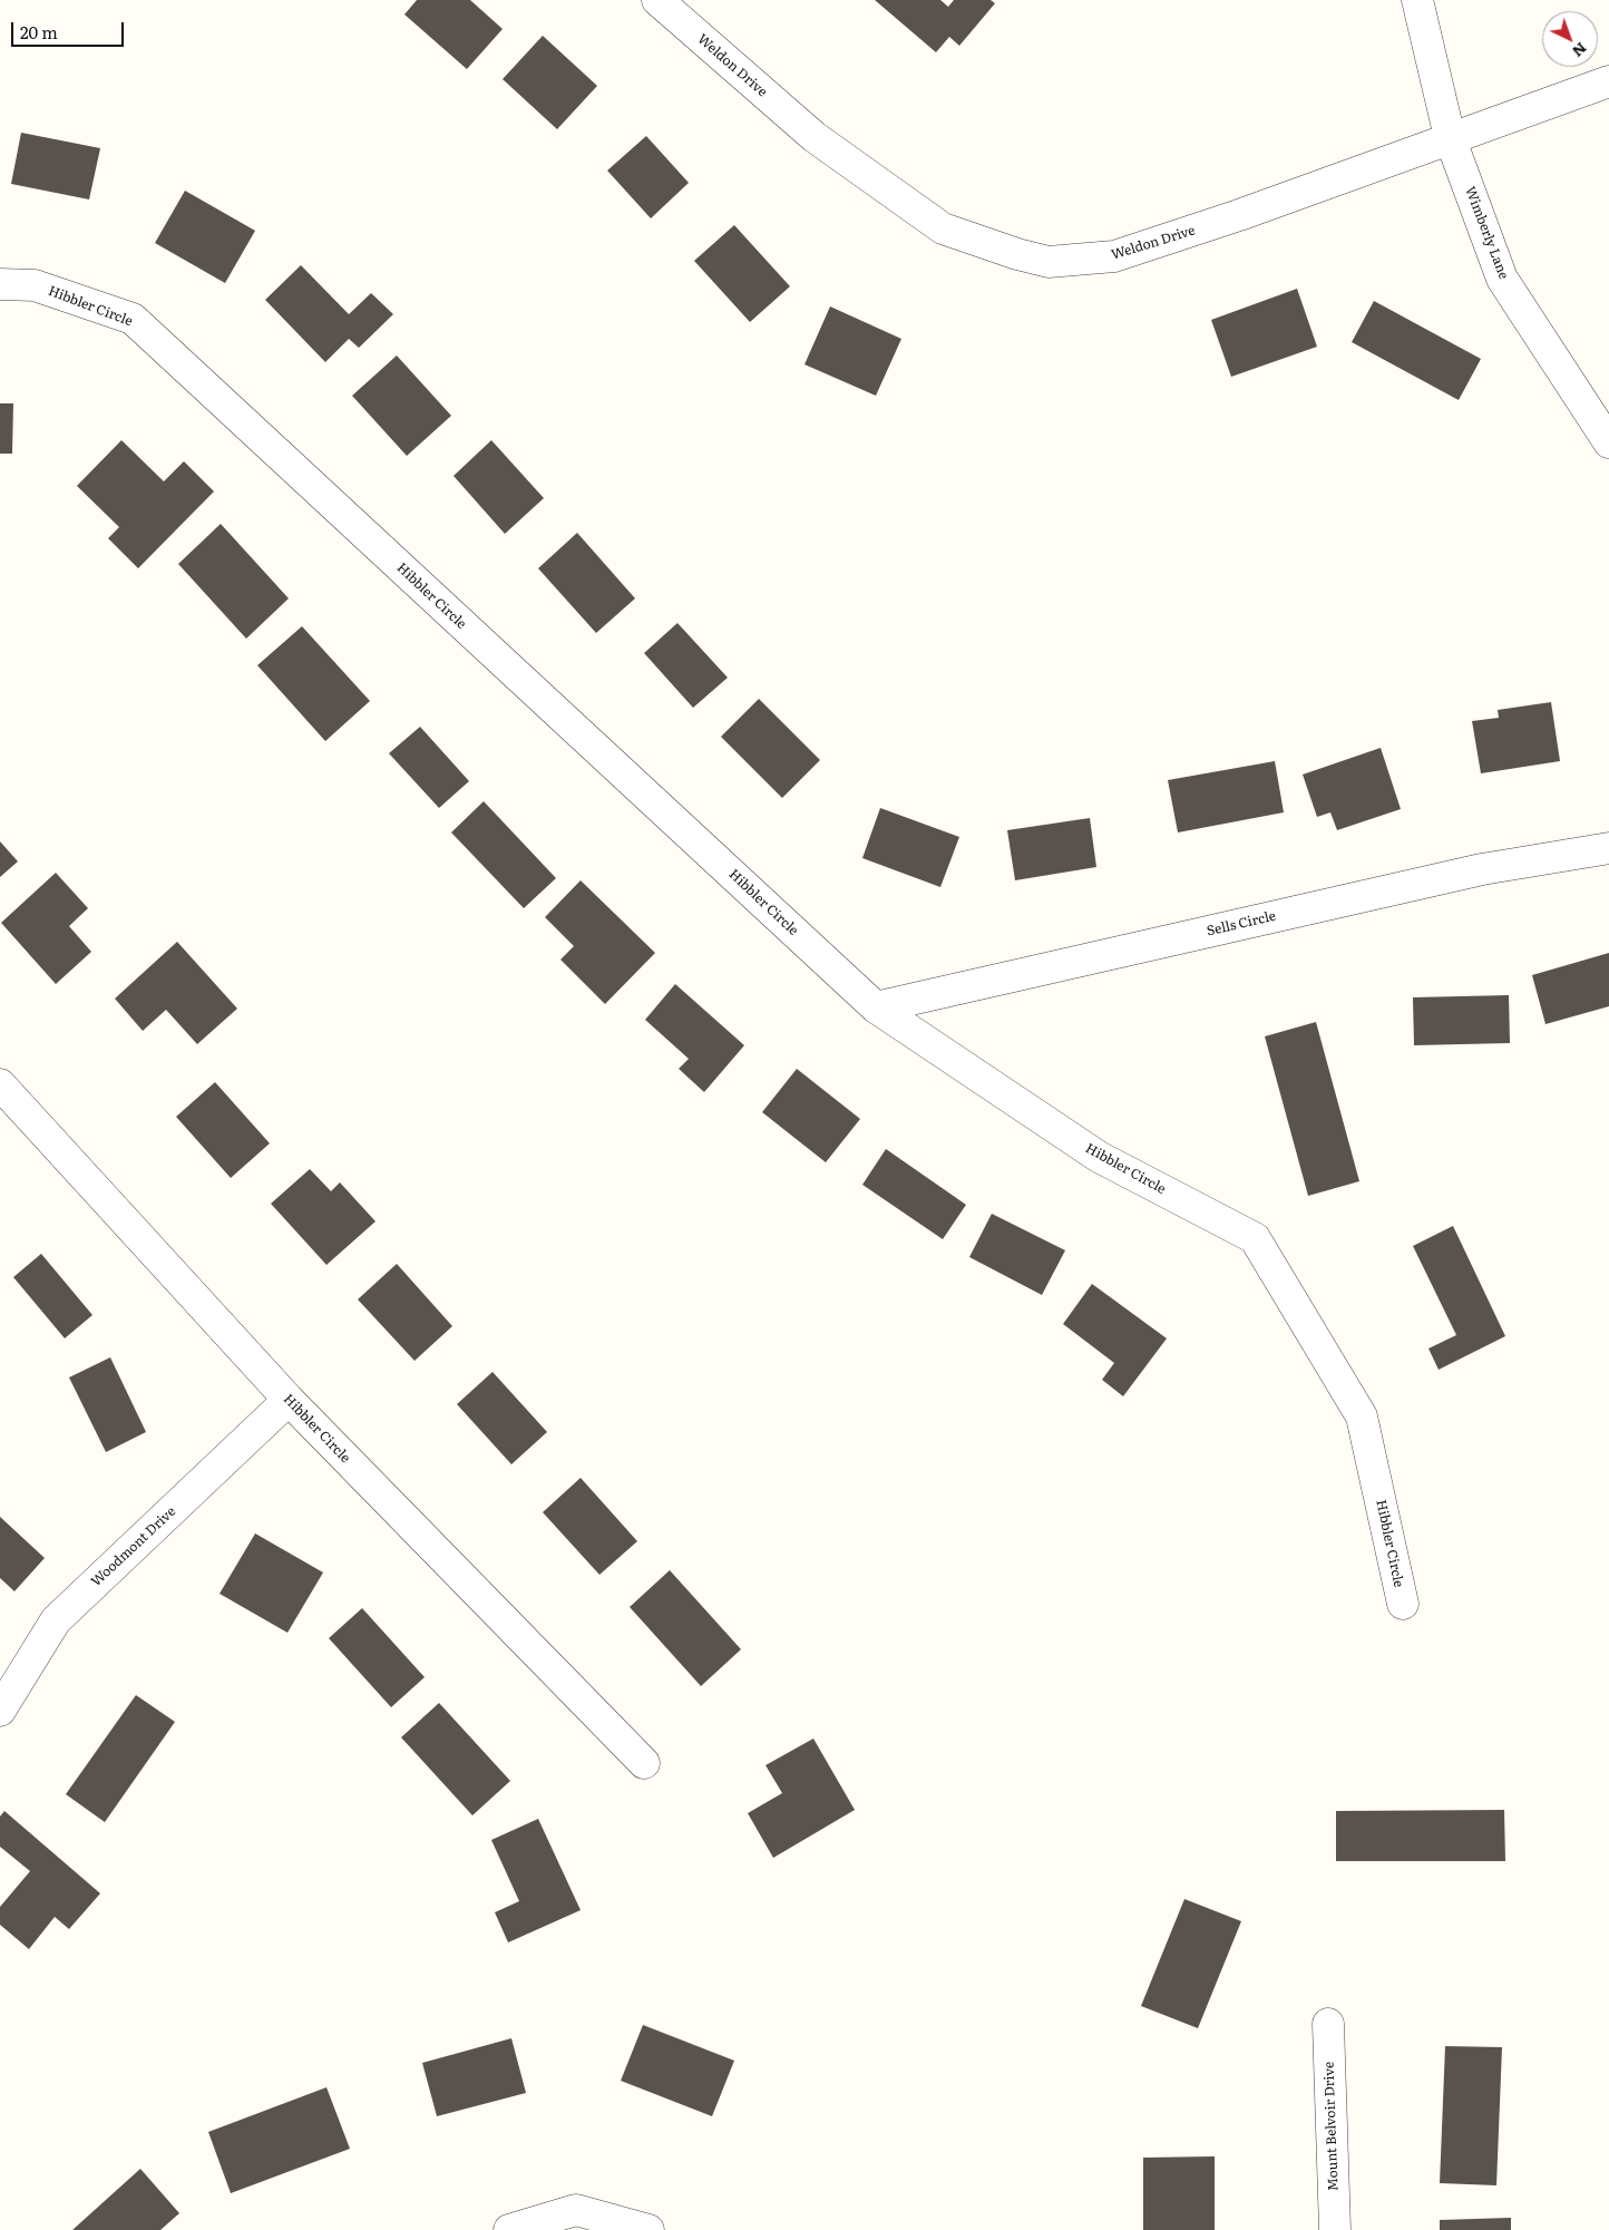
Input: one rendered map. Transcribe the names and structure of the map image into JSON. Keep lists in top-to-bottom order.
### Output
{
  "streets": {
    "street": [
      "Weldon Drive",
      "Wimberly Lane",
      "Hibbler Circle",
      "Sells Circle",
      "Woodmont Drive",
      "Mount Belvoir Drive"
    ]
  },
  "crossings": [
    ["Weldon Drive", "Wimberly Lane"],
    ["Hibbler Circle", "Sells Circle"],
    ["Hibbler Circle", "Woodmont Drive"]
  ],
  "scale_bar": "20 m",
  "north": "bottom right"
}
